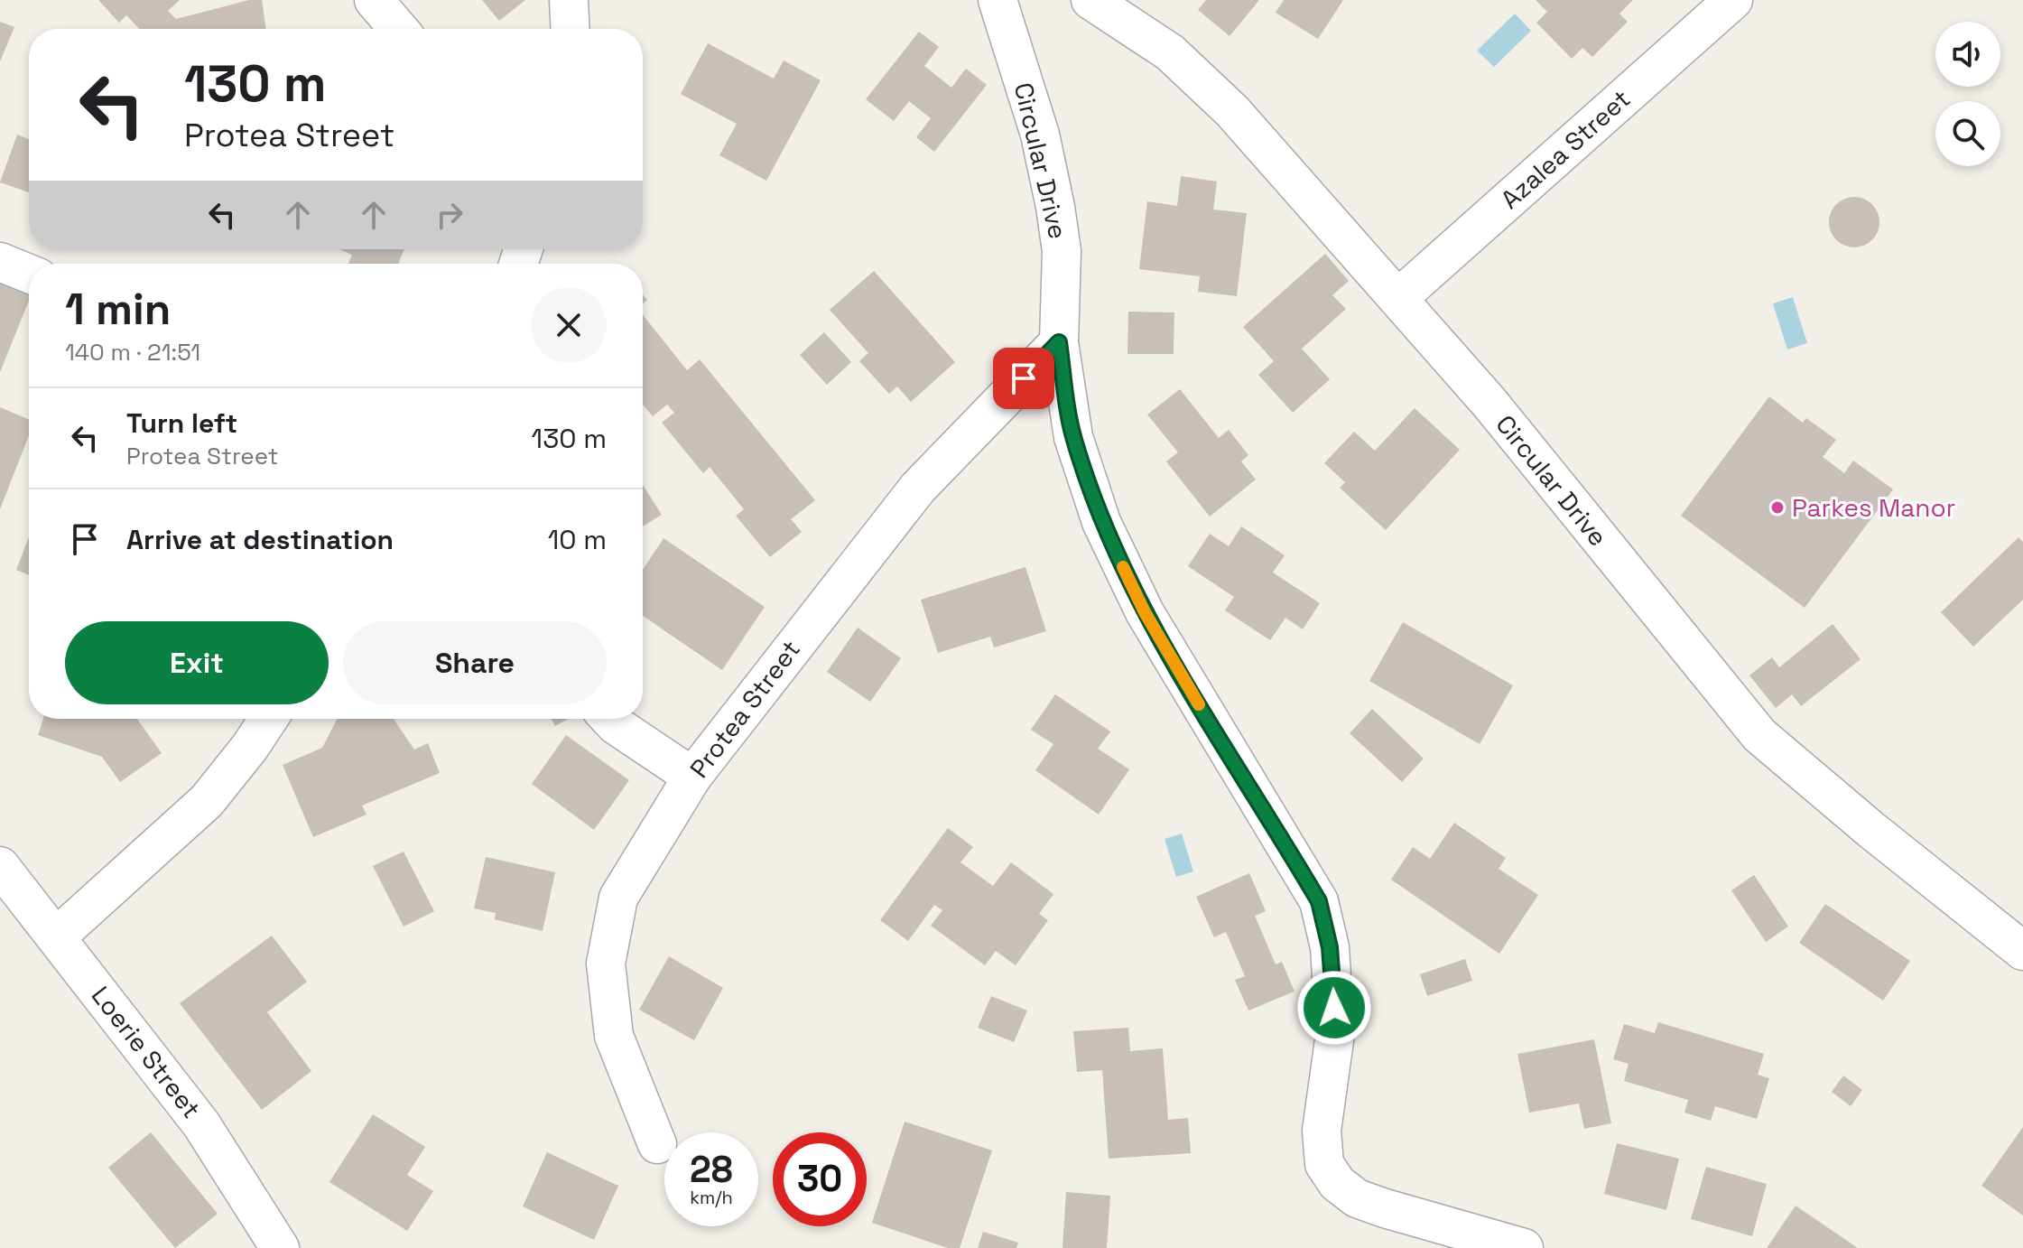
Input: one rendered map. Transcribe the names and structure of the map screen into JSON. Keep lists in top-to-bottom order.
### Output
{
  "streets": {
    "street": [
      "Azalea Street",
      "Circular Drive",
      "Protea Street",
      "Loerie Street"
    ]
  },
  "crossings": [
    ["Azalea Street", "Circular Drive"],
    ["Circular Drive", "Protea Street"]
  ],
  "places": ["Parkes Manor"],
  "page": {
    "turn": ["130 m", "Protea Street"],
    "heading": ["1 min", "140 m · 21:51"],
    "list": [
      {
        "name": "Turn left",
        "note": "Protea Street",
        "value": "130 m"
      },
      {
        "name": "Arrive at destination",
        "value": "10 m"
      }
    ],
    "buttons": ["Exit", "Share"],
    "speed": "28 km/h",
    "limit": "30"
  }
}
